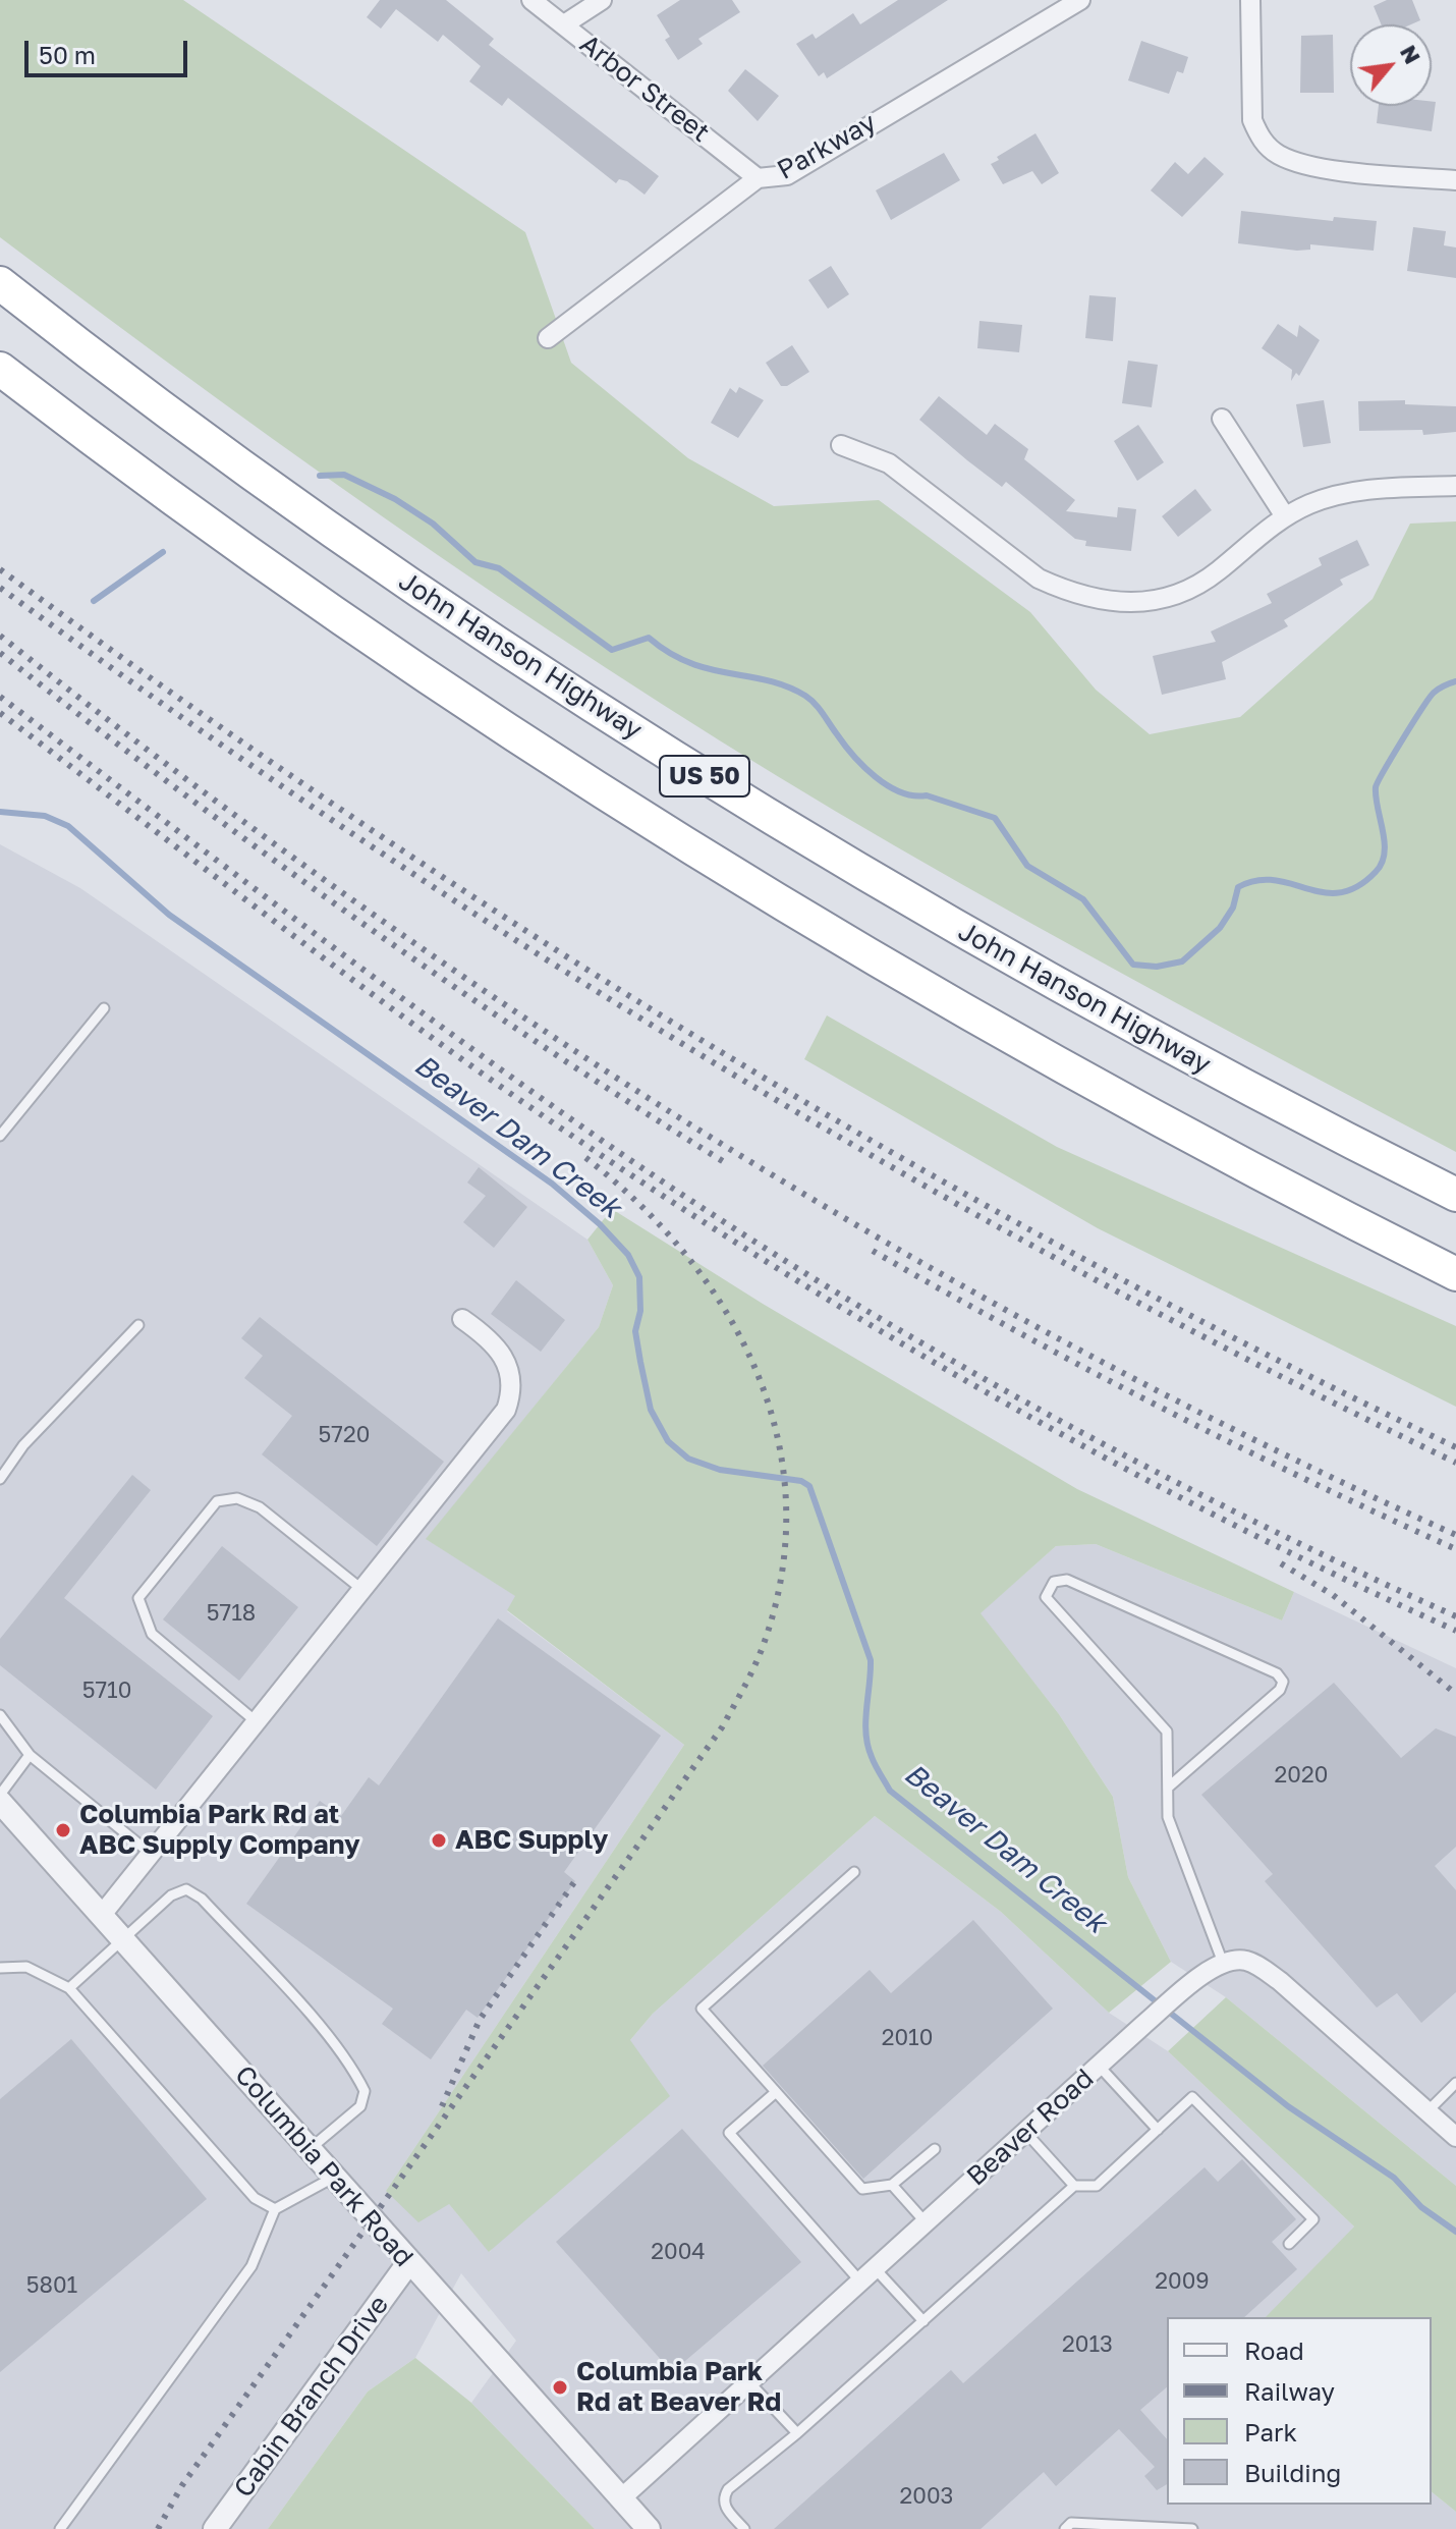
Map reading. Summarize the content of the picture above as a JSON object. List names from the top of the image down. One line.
{"streets":{"highway":["John Hanson Highway","US 50"],"street":["Arbor Street","Parkway","Beaver Road","Columbia Park Road","Cabin Branch Drive"]},"crossings":[["Arbor Street","Parkway"],["Beaver Road","Columbia Park Road"],["Columbia Park Road","Cabin Branch Drive"]],"water":["Beaver Dam Creek"],"places":["Columbia Park Rd at ABC Supply Company","ABC Supply","Columbia Park Rd at Beaver Rd"],"house_numbers":["5720","5718","5710","2020","2010","2004","2009","5801","2013","2003"],"legend":["Road","Railway","Park","Building"],"scale_bar":"50 m","north":"top right"}
